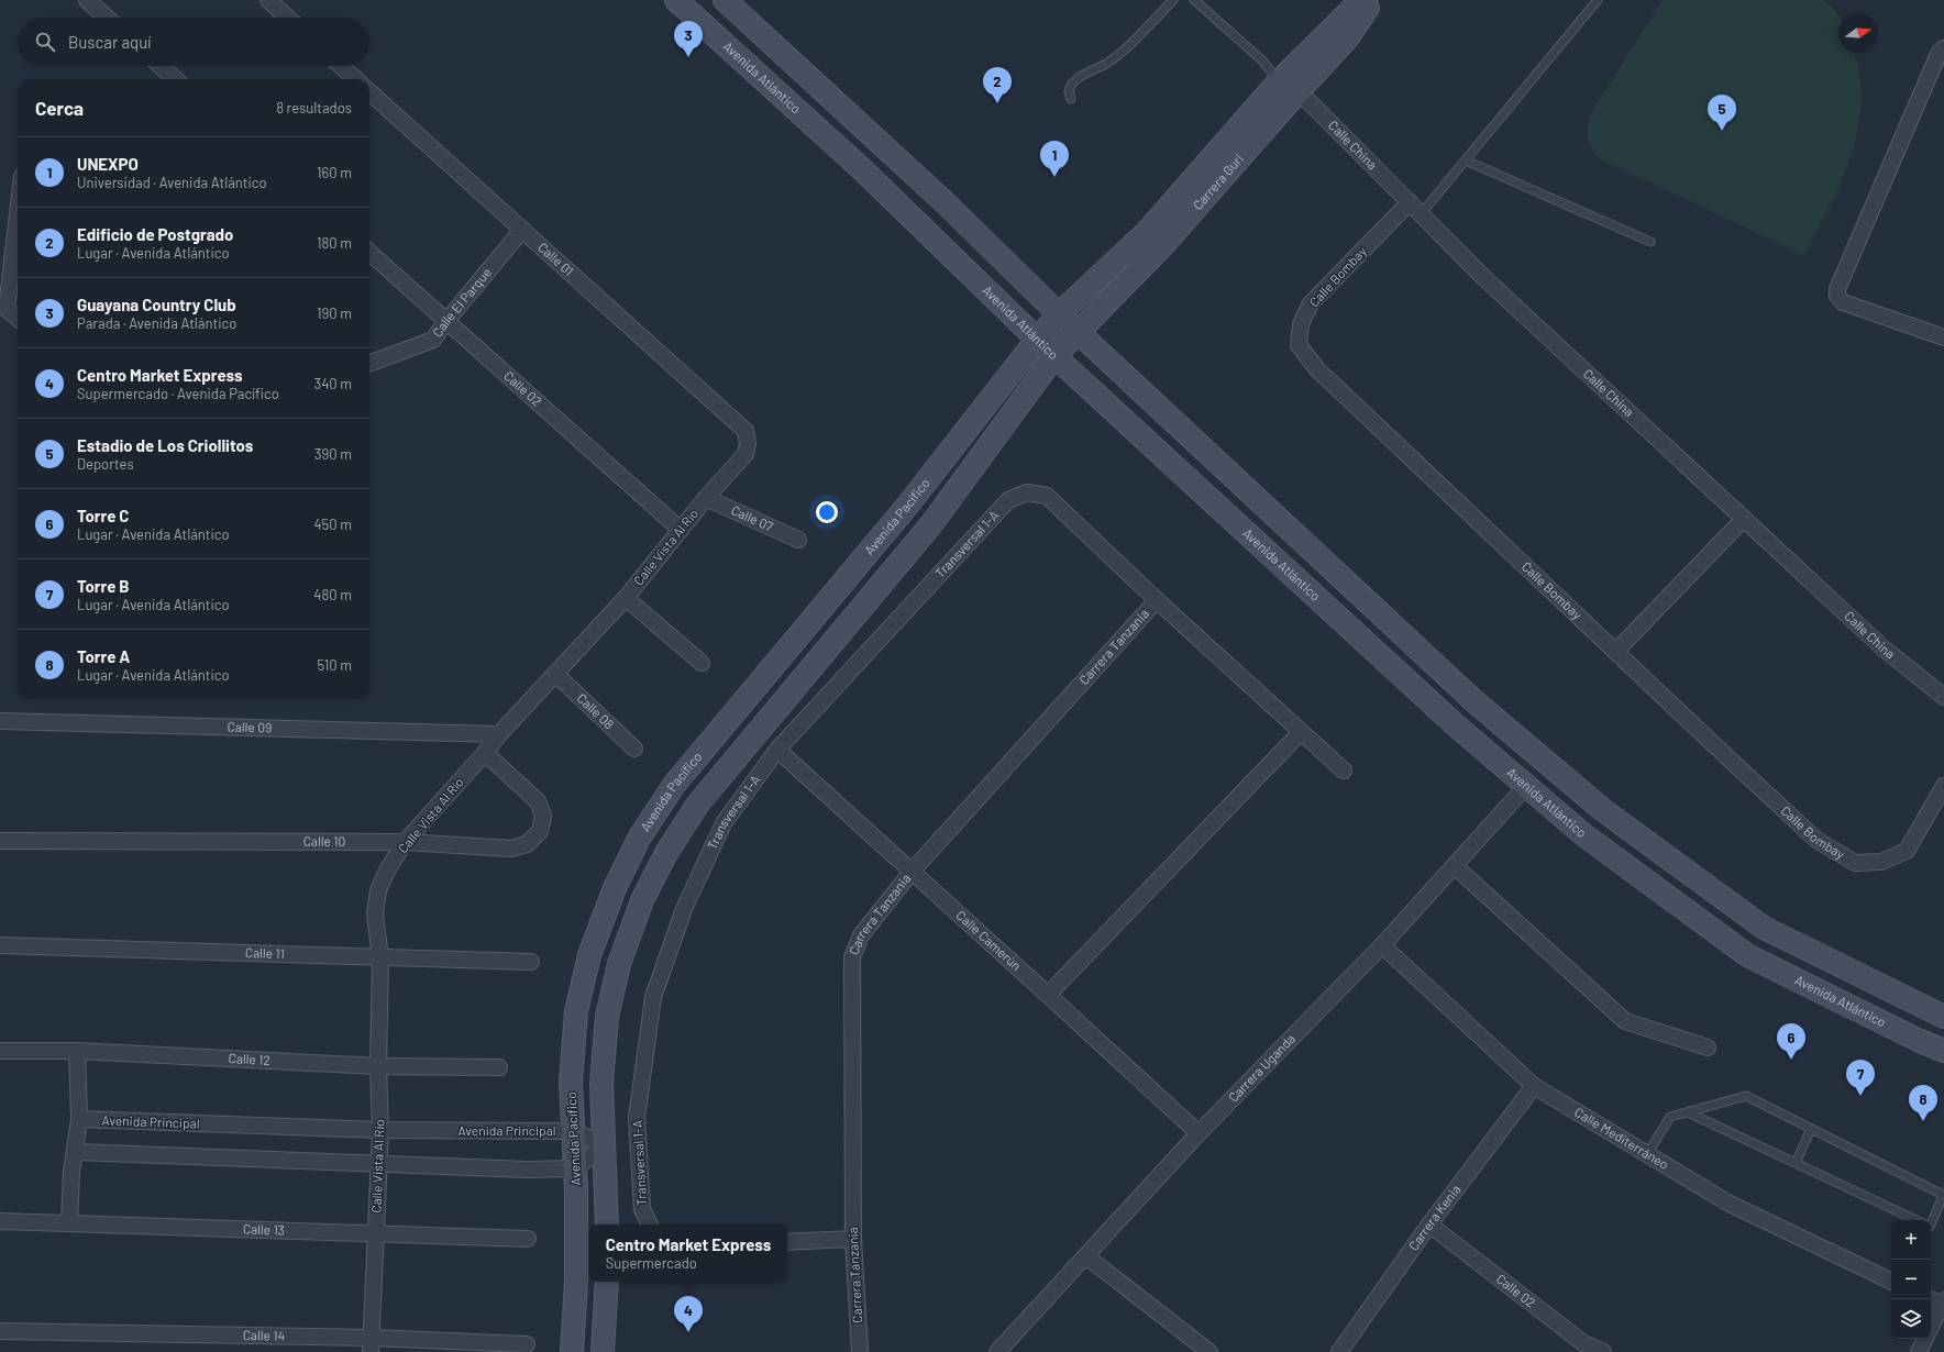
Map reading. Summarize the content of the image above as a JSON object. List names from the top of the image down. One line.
{"streets":{"street":["Avenida Atlántico","Calle China","Carrera Guri","Calle 01","Calle Bombay","Calle El Parque","Calle 02","Avenida Pacífico","Calle 07","Transversal 1-A","Calle Vista Al Río","Carrera Tanzania","Calle 08","Calle 09","Calle 10","Calle Camerún","Calle 11","Calle 12","Carrera Uganda","Avenida Principal","Calle Mediterráneo","Carrera Kenia","Calle 13","Calle 14"]},"crossings":[["Avenida Atlántico","Carrera Guri"],["Avenida Atlántico","Avenida Pacífico"],["Avenida Atlántico","Carrera Uganda"],["Calle China","Carrera Guri"],["Calle China","Calle Bombay"],["Carrera Guri","Avenida Pacífico"],["Calle 01","Calle El Parque"],["Calle 01","Calle Vista Al Río"],["Calle El Parque","Calle 02"],["Calle 02","Calle Vista Al Río"],["Calle 02","Carrera Kenia"],["Avenida Pacífico","Avenida Principal"],["Calle 07","Calle Vista Al Río"],["Transversal 1-A","Carrera Tanzania"],["Transversal 1-A","Calle Camerún"],["Calle Vista Al Río","Calle 08"],["Calle Vista Al Río","Calle 09"],["Calle Vista Al Río","Calle 10"],["Calle Vista Al Río","Calle 11"],["Calle Vista Al Río","Calle 12"],["Calle Vista Al Río","Avenida Principal"],["Calle Vista Al Río","Calle 13"],["Calle Vista Al Río","Calle 14"],["Carrera Tanzania","Calle Camerún"],["Calle Camerún","Carrera Uganda"],["Carrera Uganda","Calle Mediterráneo"],["Calle Mediterráneo","Carrera Kenia"]],"north":"right","page":{"search":"Buscar aquí","pins":["3","2","5","1","6","7","8","4"],"heading":["Cerca","8 resultados"],"list":[{"mark":"1","name":"UNEXPO","note":"Universidad · Avenida Atlántico","value":"160 m"},{"mark":"2","name":"Edificio de Postgrado","note":"Lugar · Avenida Atlántico","value":"180 m"},{"mark":"3","name":"Guayana Country Club","note":"Parada · Avenida Atlántico","value":"190 m"},{"mark":"4","name":"Centro Market Express","note":"Supermercado · Avenida Pacífico","value":"340 m"},{"mark":"5","name":"Estadio de Los Criollitos","note":"Deportes","value":"390 m"},{"mark":"6","name":"Torre C","note":"Lugar · Avenida Atlántico","value":"450 m"},{"mark":"7","name":"Torre B","note":"Lugar · Avenida Atlántico","value":"480 m"},{"mark":"8","name":"Torre A","note":"Lugar · Avenida Atlántico","value":"510 m"}],"map_buttons":["+","−"],"popup":["Centro Market Express","Supermercado"]}}
